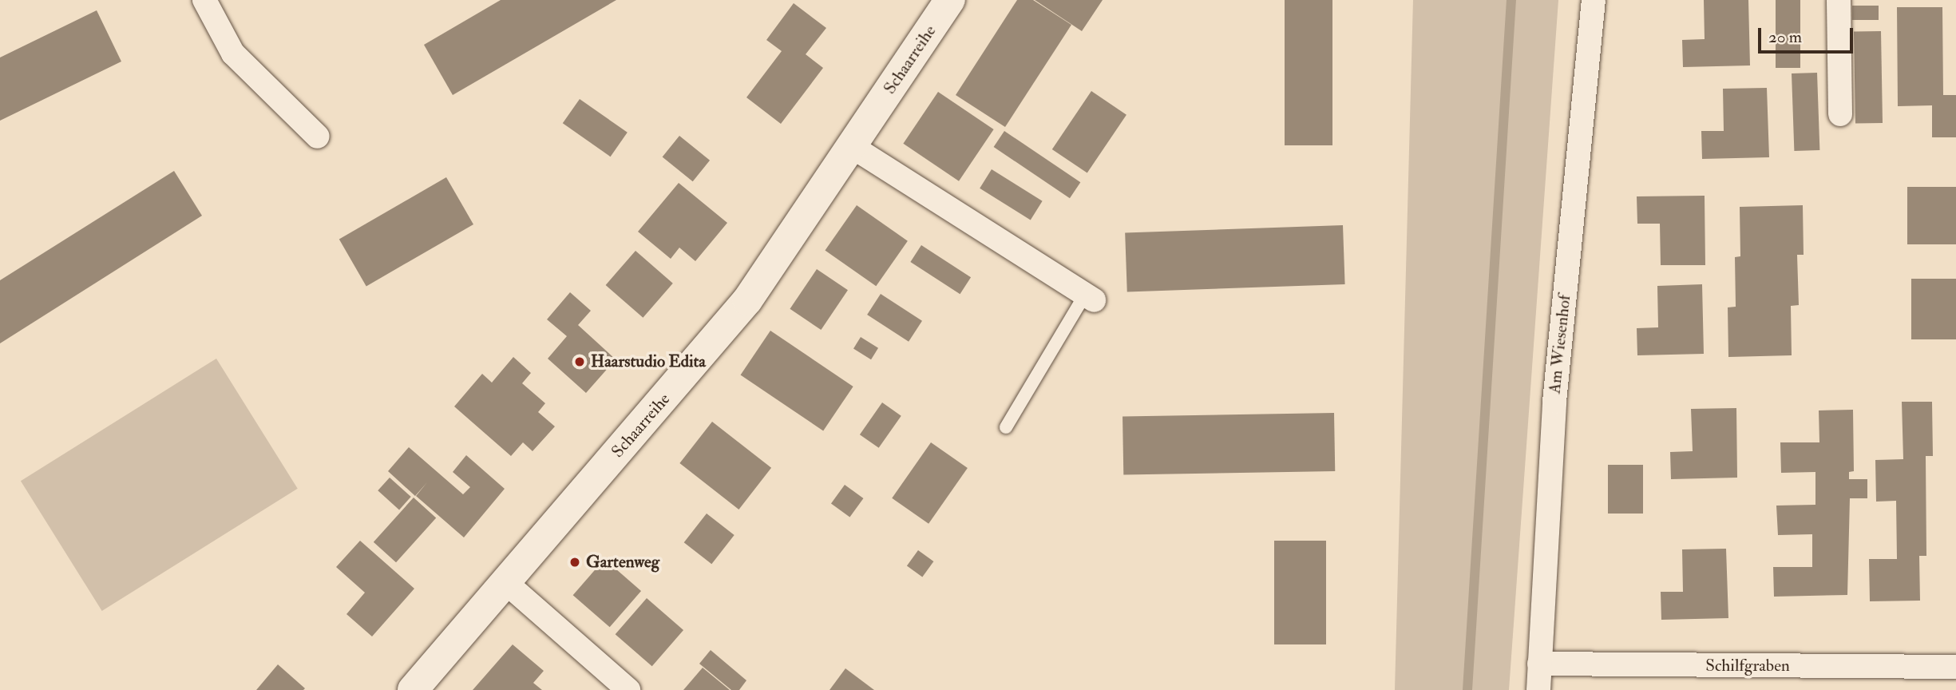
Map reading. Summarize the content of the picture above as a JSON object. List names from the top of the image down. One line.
{"streets":{"main road":["Schaarreihe"],"street":["Am Wiesenhof","Schilfgraben"]},"crossings":[["Am Wiesenhof","Schilfgraben"]],"places":["Haarstudio Edita","Gartenweg"],"scale_bar":"20 m"}
